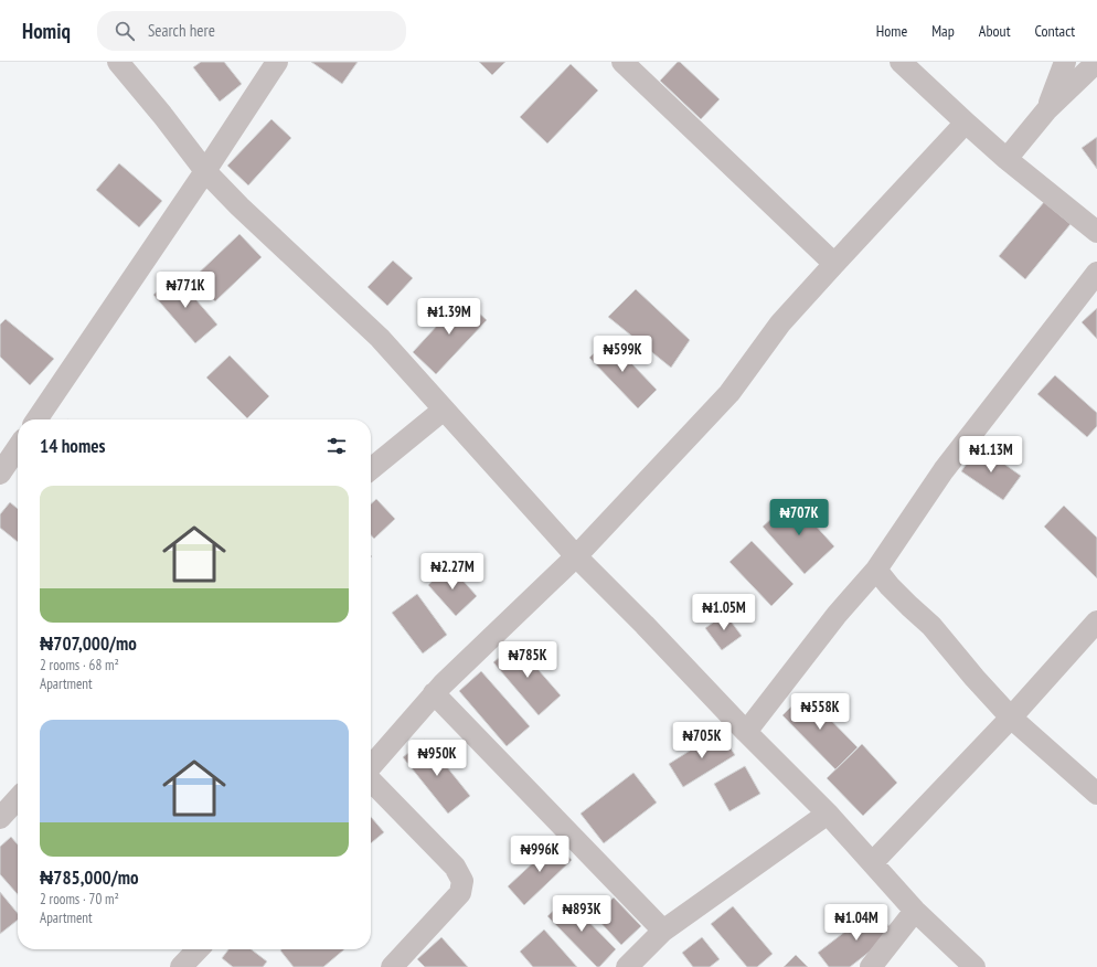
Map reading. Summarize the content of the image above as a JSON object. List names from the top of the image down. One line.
{"page":{"header":"Homiq","search":"Search here","nav":["Home","Map","About","Contact"],"price":["₦771K","₦1.39M","₦599K","₦1.13M","₦707K","₦2.27M","₦1.05M","₦785K","₦558K","₦705K","₦950K","₦996K","₦893K","₦1.04M"],"heading":"14 homes","list":[{"name":"₦707,000/mo","note":"2 rooms · 68 m² · Apartment"},{"name":"₦785,000/mo","note":"2 rooms · 70 m² · Apartment"}]}}
